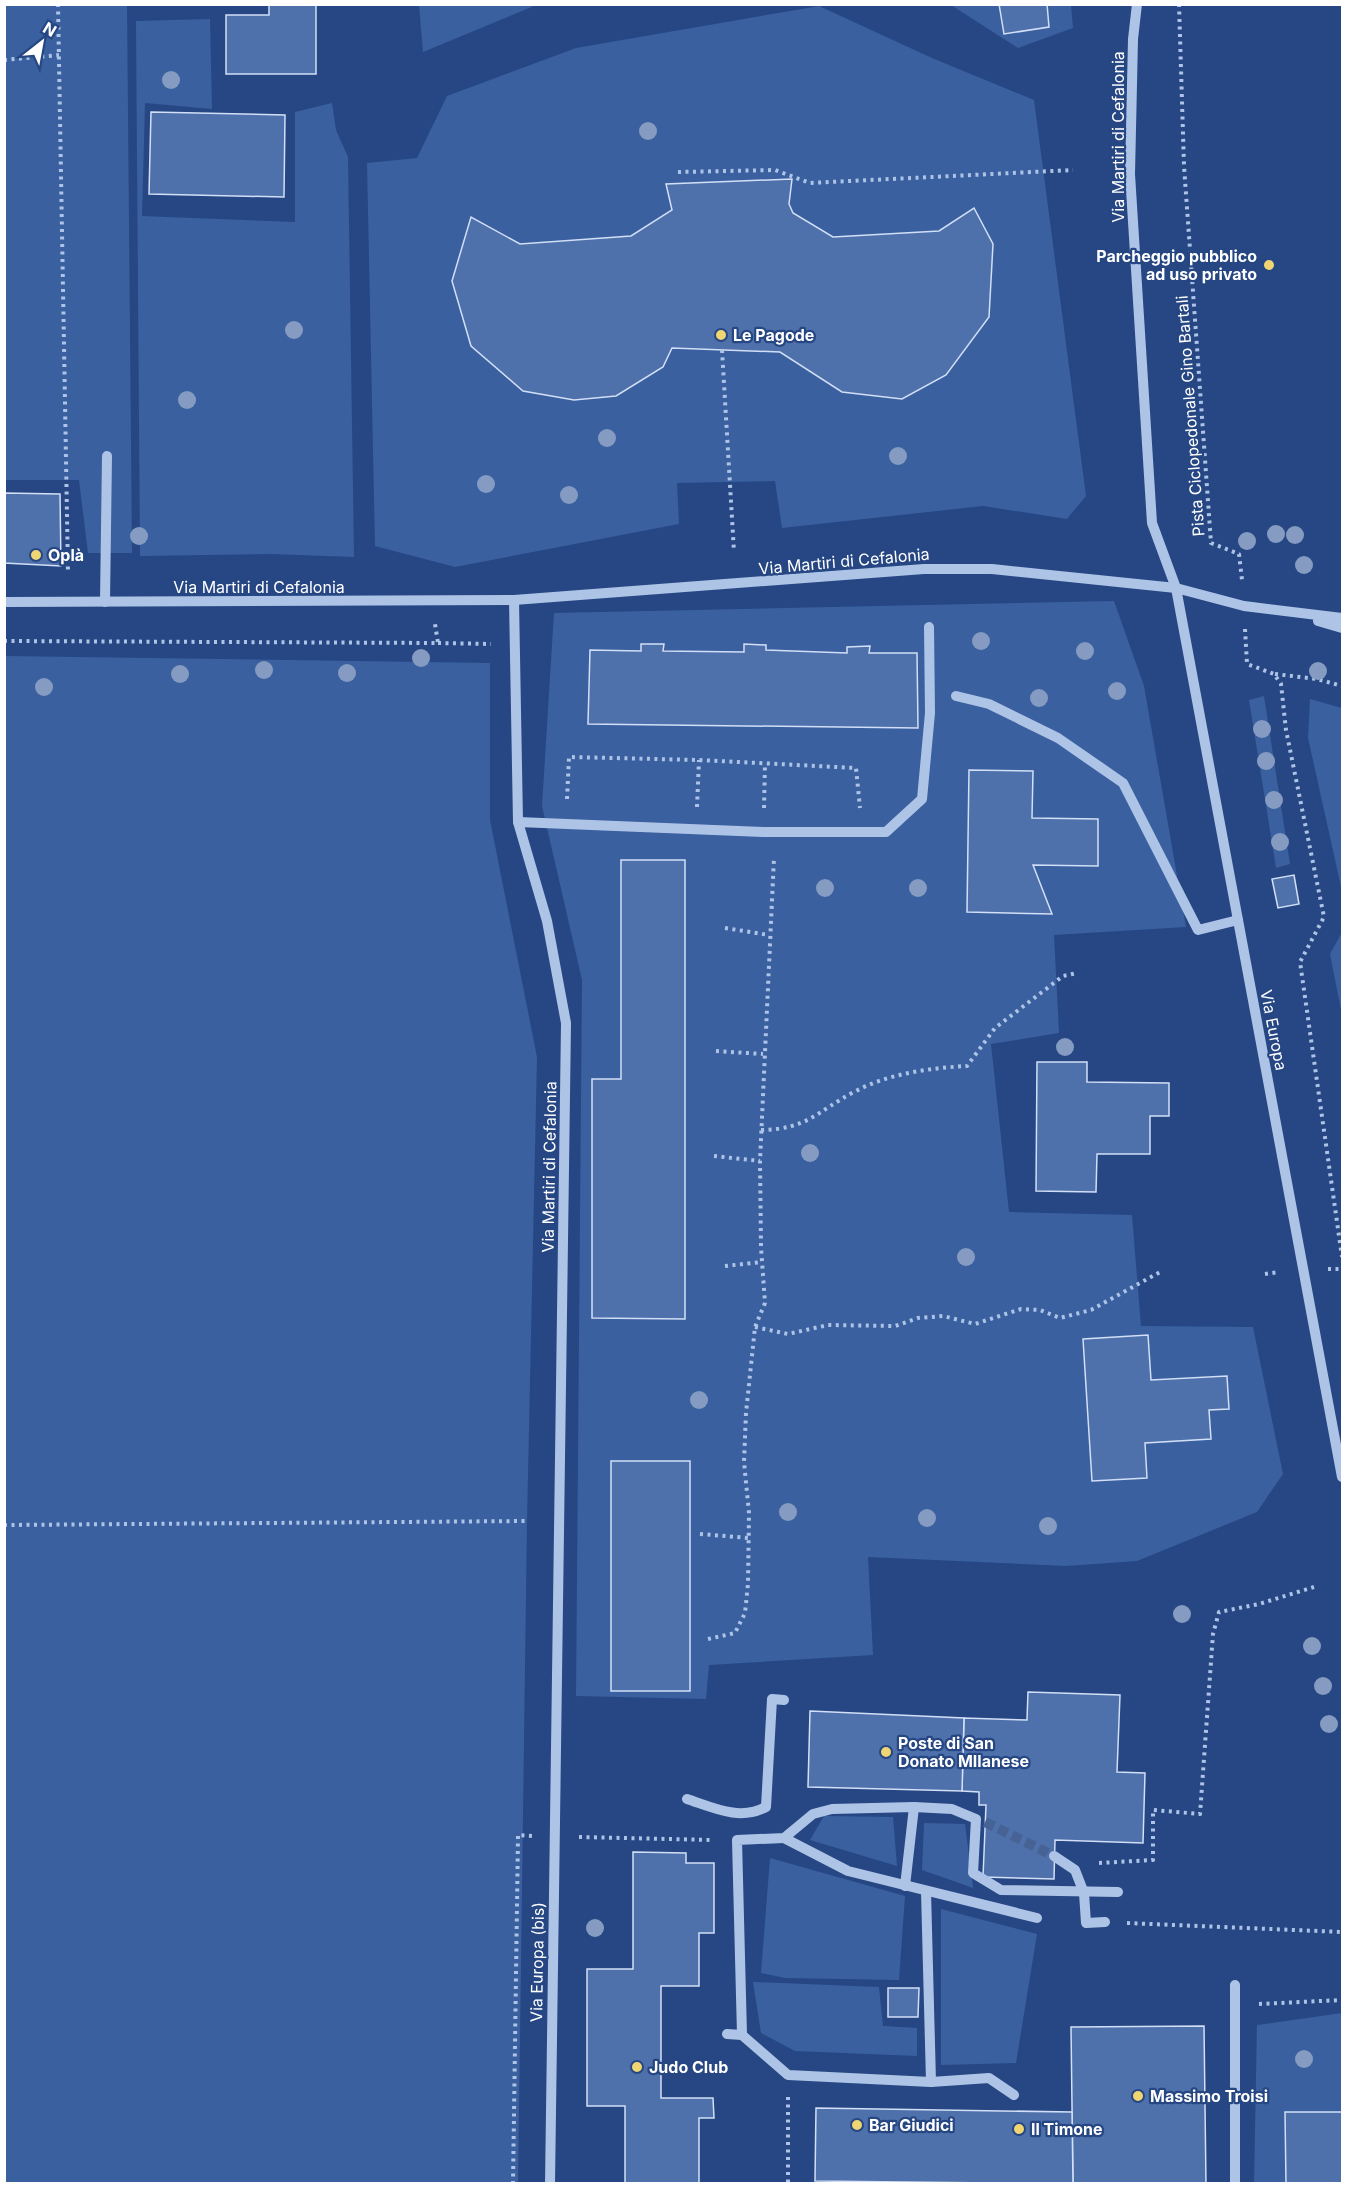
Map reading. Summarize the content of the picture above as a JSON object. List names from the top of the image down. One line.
{"streets":{"street":["Via Martiri di Cefalonia","Via Europa","Via Europa (bis)"],"path":["Pista Ciclopedonale Gino Bartali"]},"crossings":[["Via Martiri di Cefalonia","Via Europa"],["Via Martiri di Cefalonia","Via Europa (bis)"]],"places":["Parcheggio pubblico ad uso privato","Le Pagode","Oplà","Poste di San Donato MIlanese","Judo Club","Massimo Troisi","Bar Giudici","Il Timone"],"north":"top right"}
